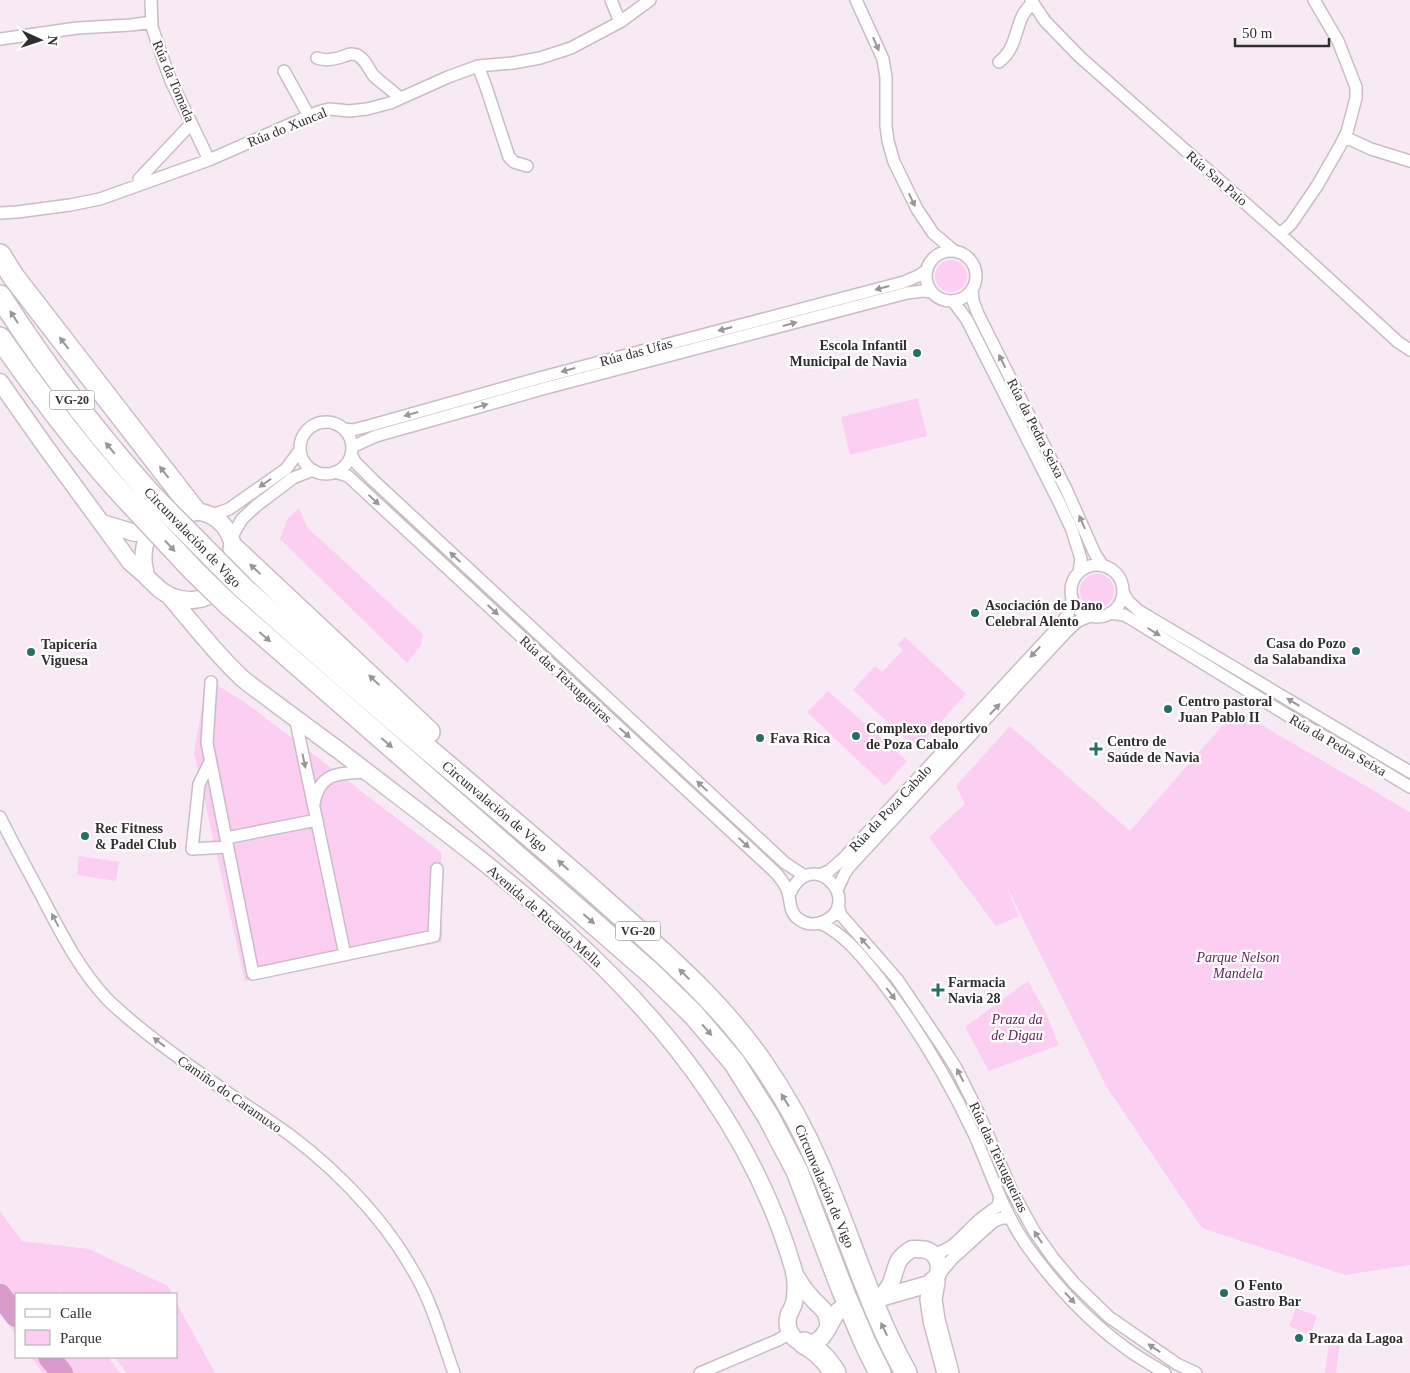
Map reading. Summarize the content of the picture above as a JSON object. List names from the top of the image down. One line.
{"streets":{"highway":["VG-20","Circunvalación de Vigo"],"main road":["Avenida de Ricardo Mella"],"street":["Rúa da Tomada","Rúa do Xuncal","Rúa San Paio","Rúa das Ufas","Rúa da Pedra Seixa","Rúa das Teixugueiras","Rúa da Poza Cabalo","Camiño do Caramuxo"]},"crossings":[["Rúa da Tomada","Rúa do Xuncal"],["Rúa das Ufas","Rúa da Pedra Seixa"],["Rúa das Ufas","Rúa das Teixugueiras"],["Rúa das Ufas","Avenida de Ricardo Mella"],["Rúa da Pedra Seixa","Rúa da Poza Cabalo"],["Rúa das Teixugueiras","Rúa da Poza Cabalo"]],"one_way":["Camiño do Caramuxo"],"parks":["Parque Nelson Mandela","Praza da de Digau"],"places":{"other":["Escola Infantil Municipal de Navia","Asociación de Dano Celebral Alento","Casa do Pozo da Salabandixa","Tapicería Viguesa","Centro pastoral Juan Pablo II","Complexo deportivo de Poza Cabalo","Fava Rica","Rec Fitness & Padel Club","O Fento Gastro Bar","Praza da Lagoa"],"health":["Centro de Saúde de Navia","Farmacia Navia 28"]},"legend":["Calle","Parque"],"scale_bar":"50 m","north":"right"}
